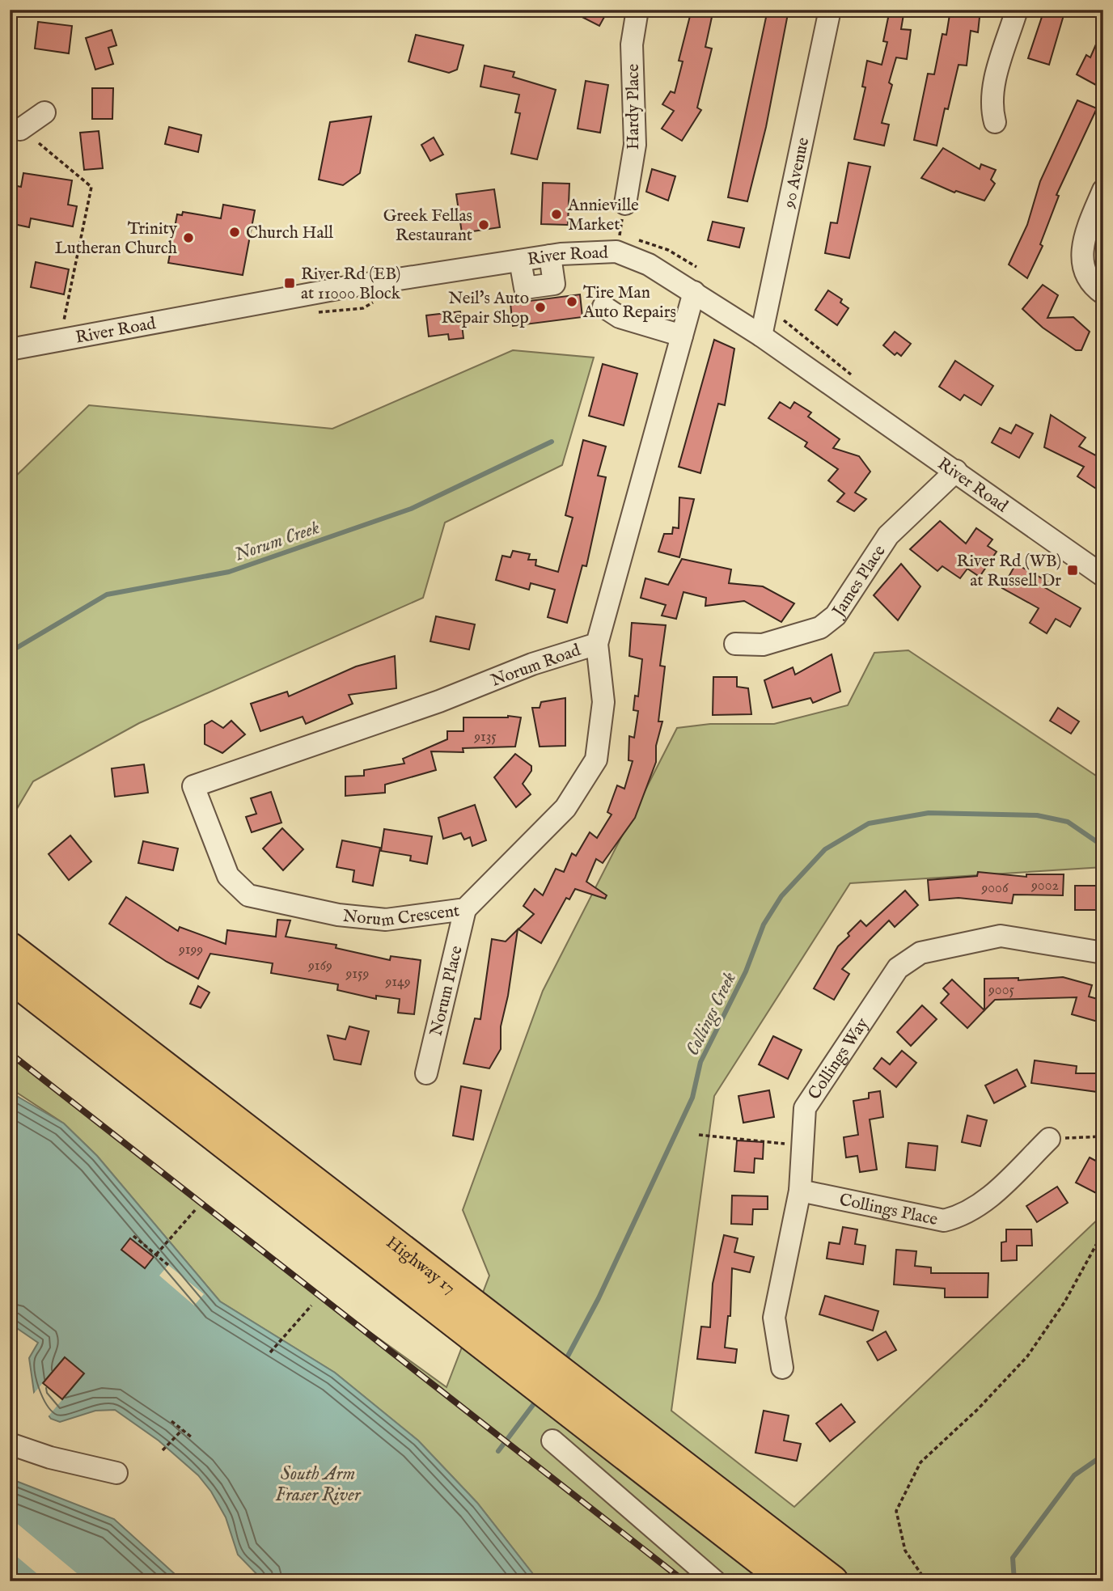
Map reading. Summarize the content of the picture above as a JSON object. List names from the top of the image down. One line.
{"streets":{"highway":["Highway 17"],"street":["Hardy Place","90 Avenue","River Road","James Place","Norum Road","Norum Crescent","Norum Place","Collings Way","Collings Place"]},"crossings":[["90 Avenue","River Road"],["River Road","James Place"],["River Road","Norum Road"],["Norum Road","Norum Crescent"],["Norum Crescent","Norum Place"],["Collings Way","Collings Place"]],"water":["Norum Creek","Collings Creek","South Arm Fraser River"],"places":{"other":["Annieville Market","Greek Fellas Restaurant","Church Hall","Trinity Lutheran Church","Tire Man Auto Repairs","Neil's Auto Repair Shop"],"transit":["River Rd (EB) at 11000 Block","River Rd (WB) at Russell Dr"]},"house_numbers":["9135","9002","9006","9199","9169","9159","9149","9005"]}
